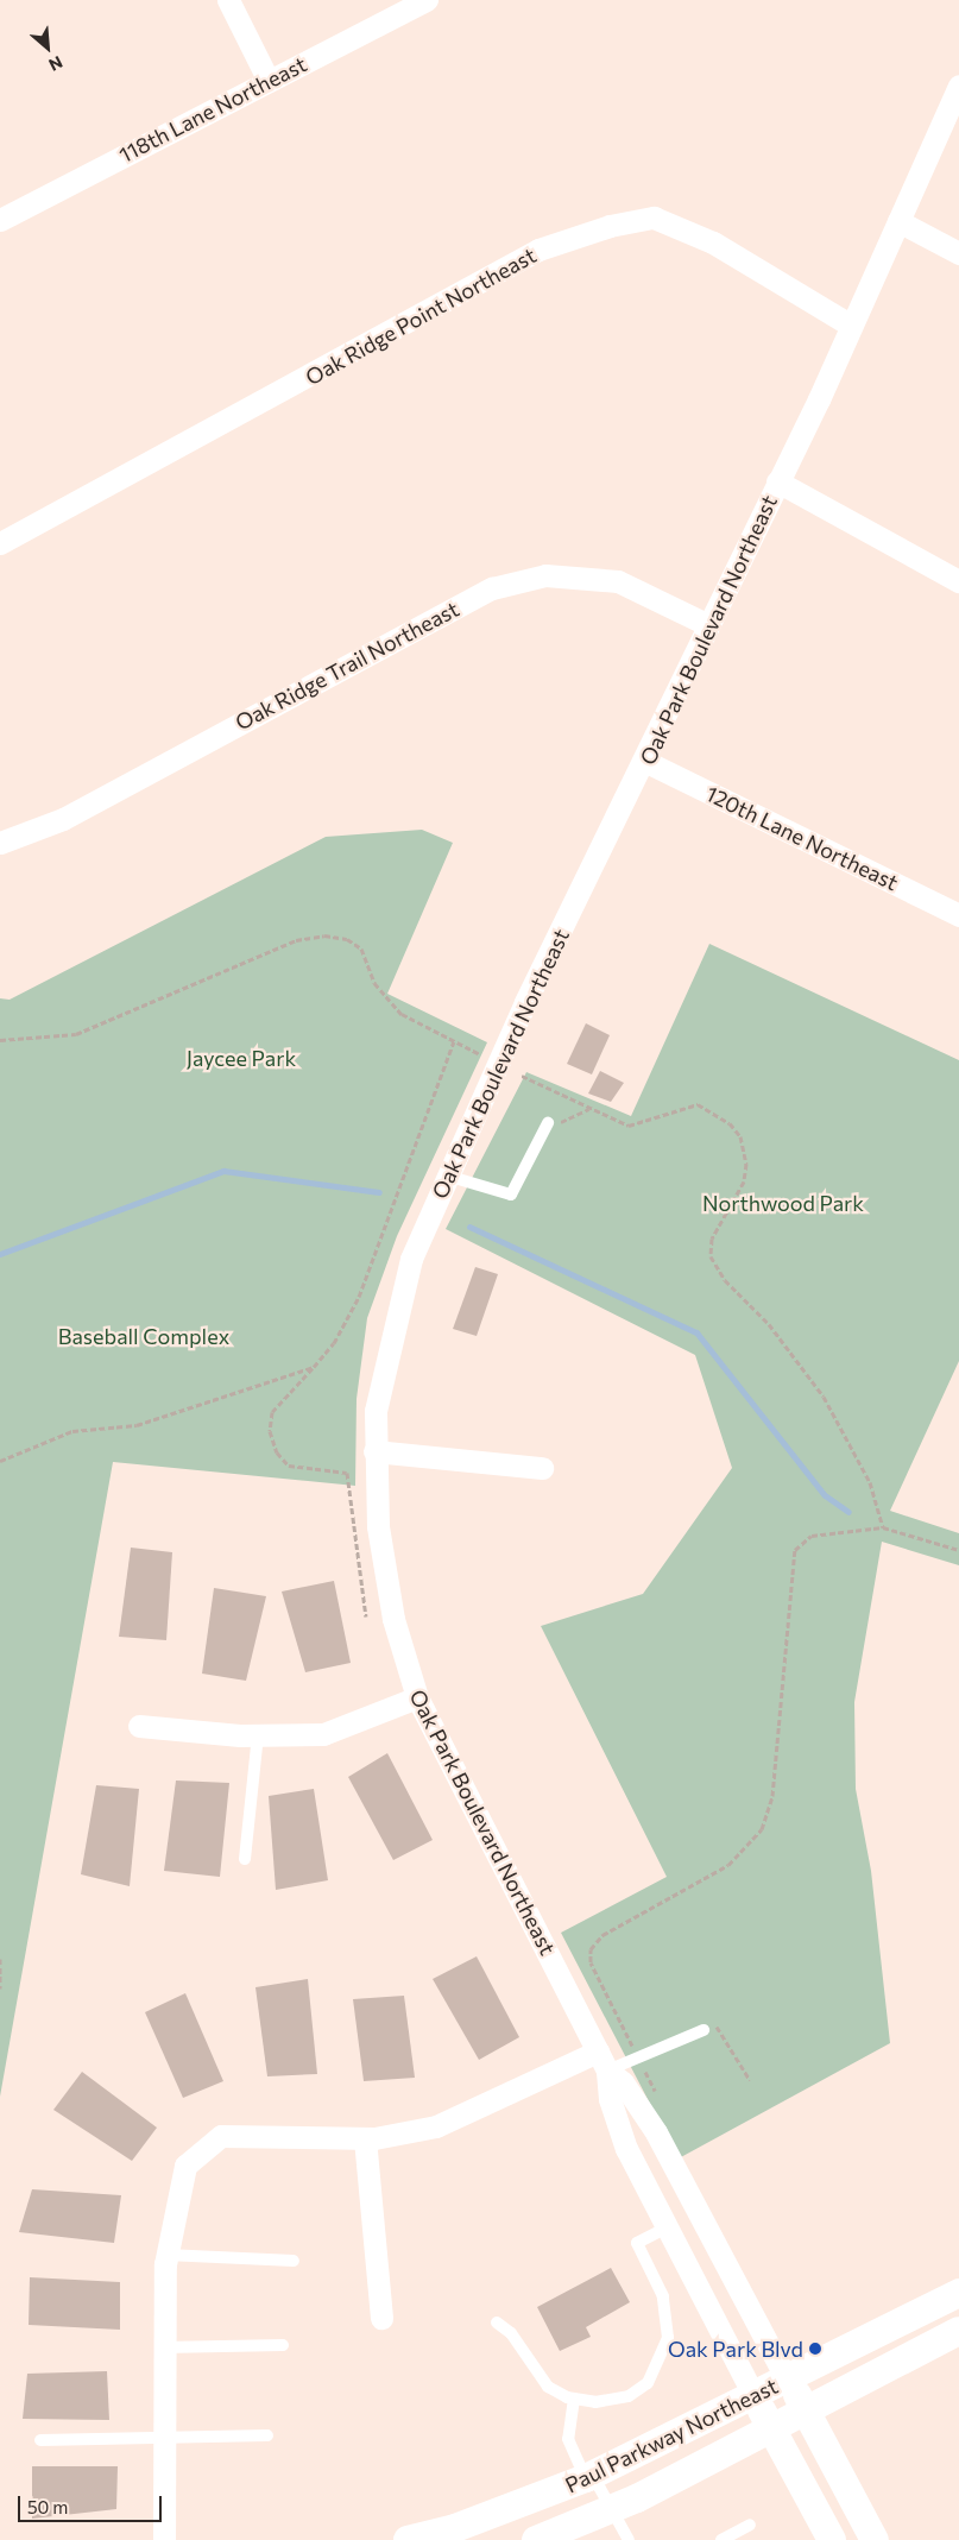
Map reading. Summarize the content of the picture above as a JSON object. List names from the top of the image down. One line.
{"streets":{"street":["118th Lane Northeast","Oak Ridge Point Northeast","Oak Park Boulevard Northeast","Oak Ridge Trail Northeast","120th Lane Northeast","Paul Parkway Northeast"]},"crossings":[["Oak Ridge Point Northeast","Oak Park Boulevard Northeast"],["Oak Park Boulevard Northeast","Oak Ridge Trail Northeast"],["Oak Park Boulevard Northeast","120th Lane Northeast"],["Oak Park Boulevard Northeast","Paul Parkway Northeast"]],"parks":["Jaycee Park","Northwood Park","Baseball Complex"],"places":["Oak Park Blvd"],"scale_bar":"50 m","north":"bottom right"}
